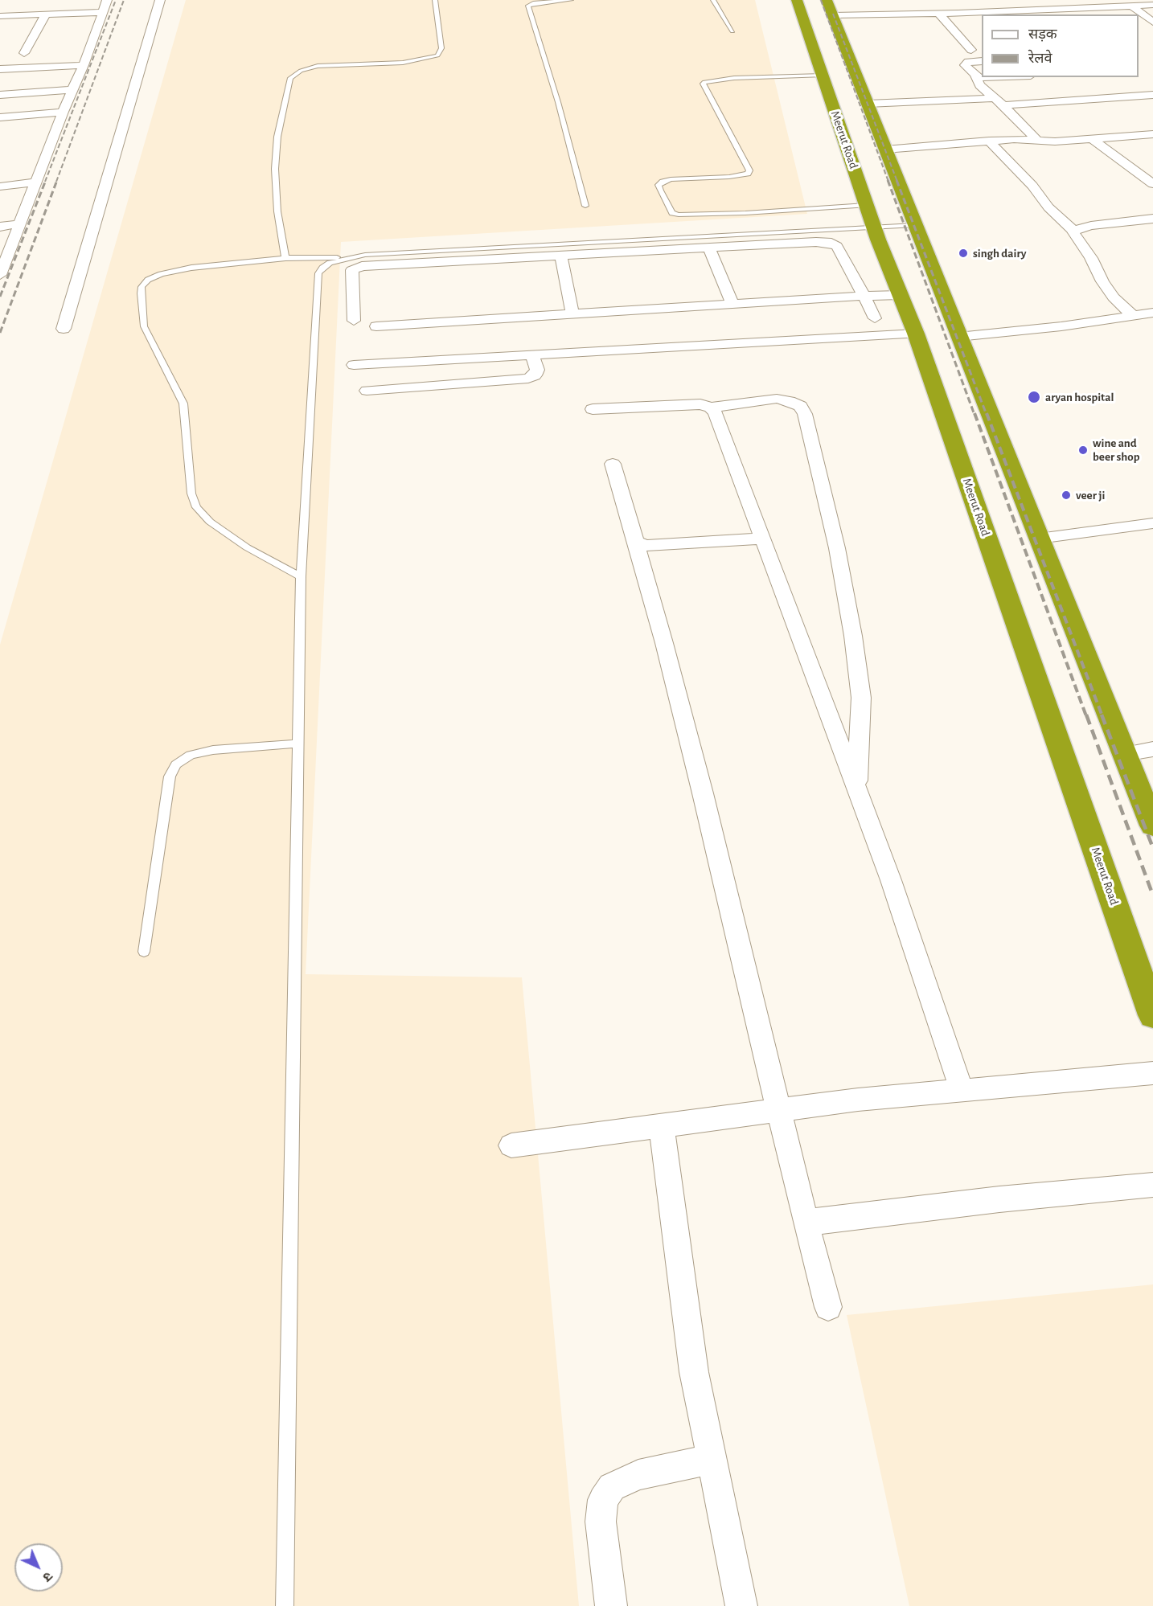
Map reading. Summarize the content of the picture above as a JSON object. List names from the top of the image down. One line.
{"streets":{"highway":["Meerut Road"]},"places":["singh dairy","aryan hospital","wine and beer shop","veer ji"],"legend":["सड़क","रेलवे"],"north":"bottom right"}
